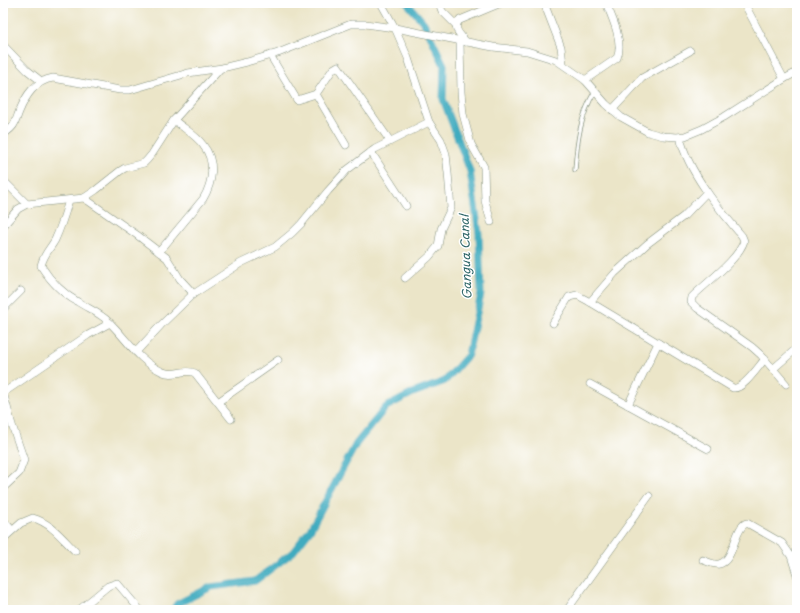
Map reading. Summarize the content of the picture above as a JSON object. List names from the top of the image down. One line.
{"water":["Gangua Canal"]}
